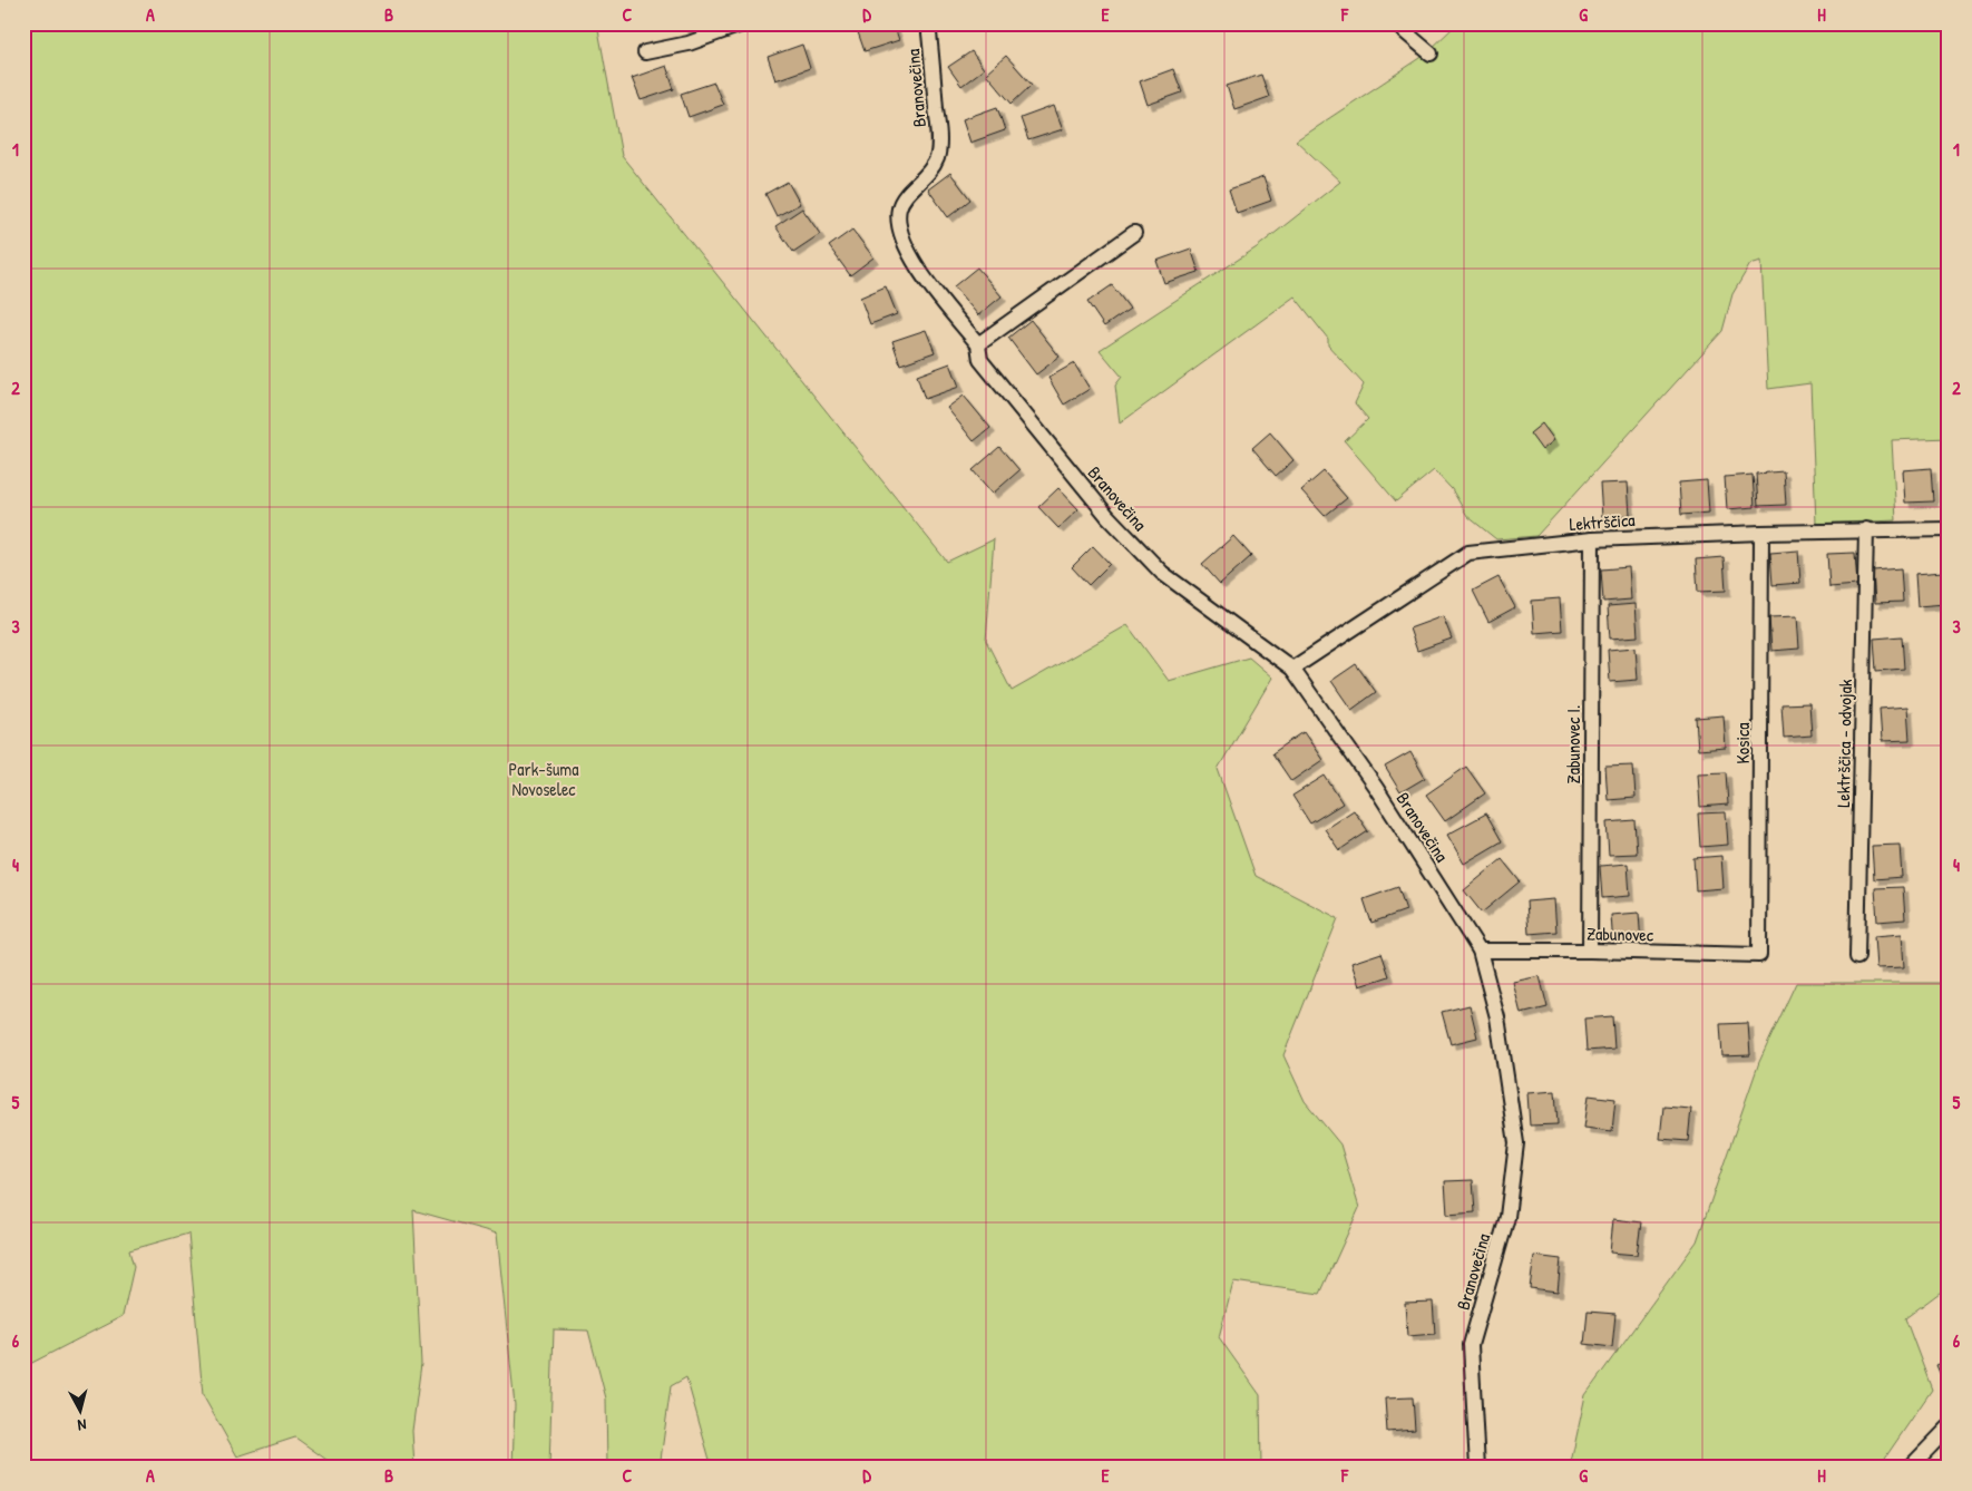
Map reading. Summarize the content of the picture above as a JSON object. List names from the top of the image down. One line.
{"streets":{"street":["Branovečina","Lektrščica","Kosica","Lektrščica - odvojak","Zabunovec I.","Zabunovec"]},"crossings":[["Branovečina","Lektrščica"],["Branovečina","Zabunovec"],["Lektrščica","Kosica"],["Lektrščica","Lektrščica - odvojak"],["Lektrščica","Zabunovec I."],["Kosica","Zabunovec"],["Zabunovec I.","Zabunovec"]],"parks":["Park-šuma Novoselec"],"north":"bottom","grid":{"columns":["A","B","C","D","E","F","G","H"],"rows":["1","2","3","4","5","6"]}}
